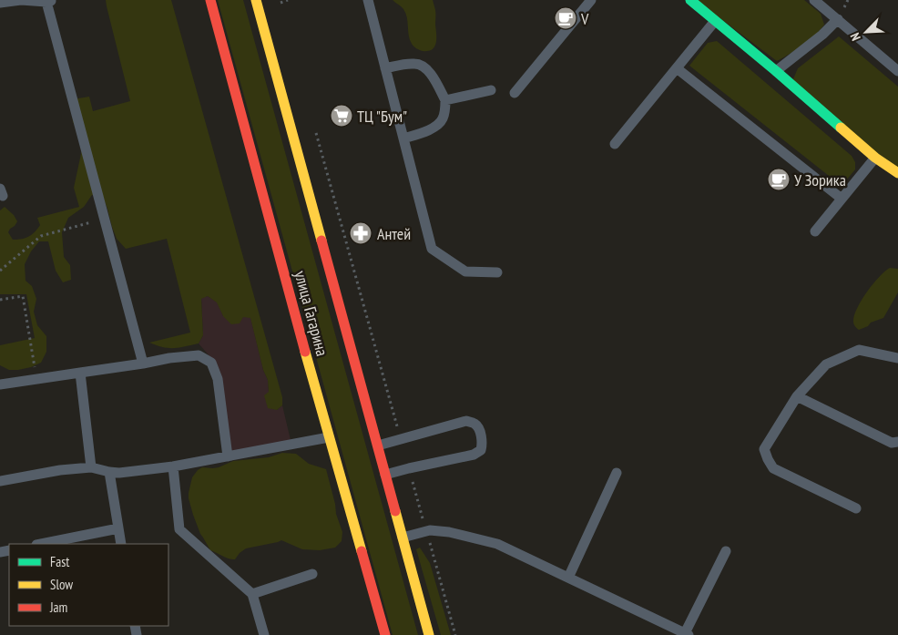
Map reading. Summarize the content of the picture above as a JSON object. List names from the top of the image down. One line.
{"streets":{"main road":["улица Гагарина"]},"places":{"cafe":["V","У Зорика"],"supermarket":["ТЦ \"Бум\""],"pharmacy":["Антей"]},"legend":["Fast","Slow","Jam"],"north":"bottom left"}
